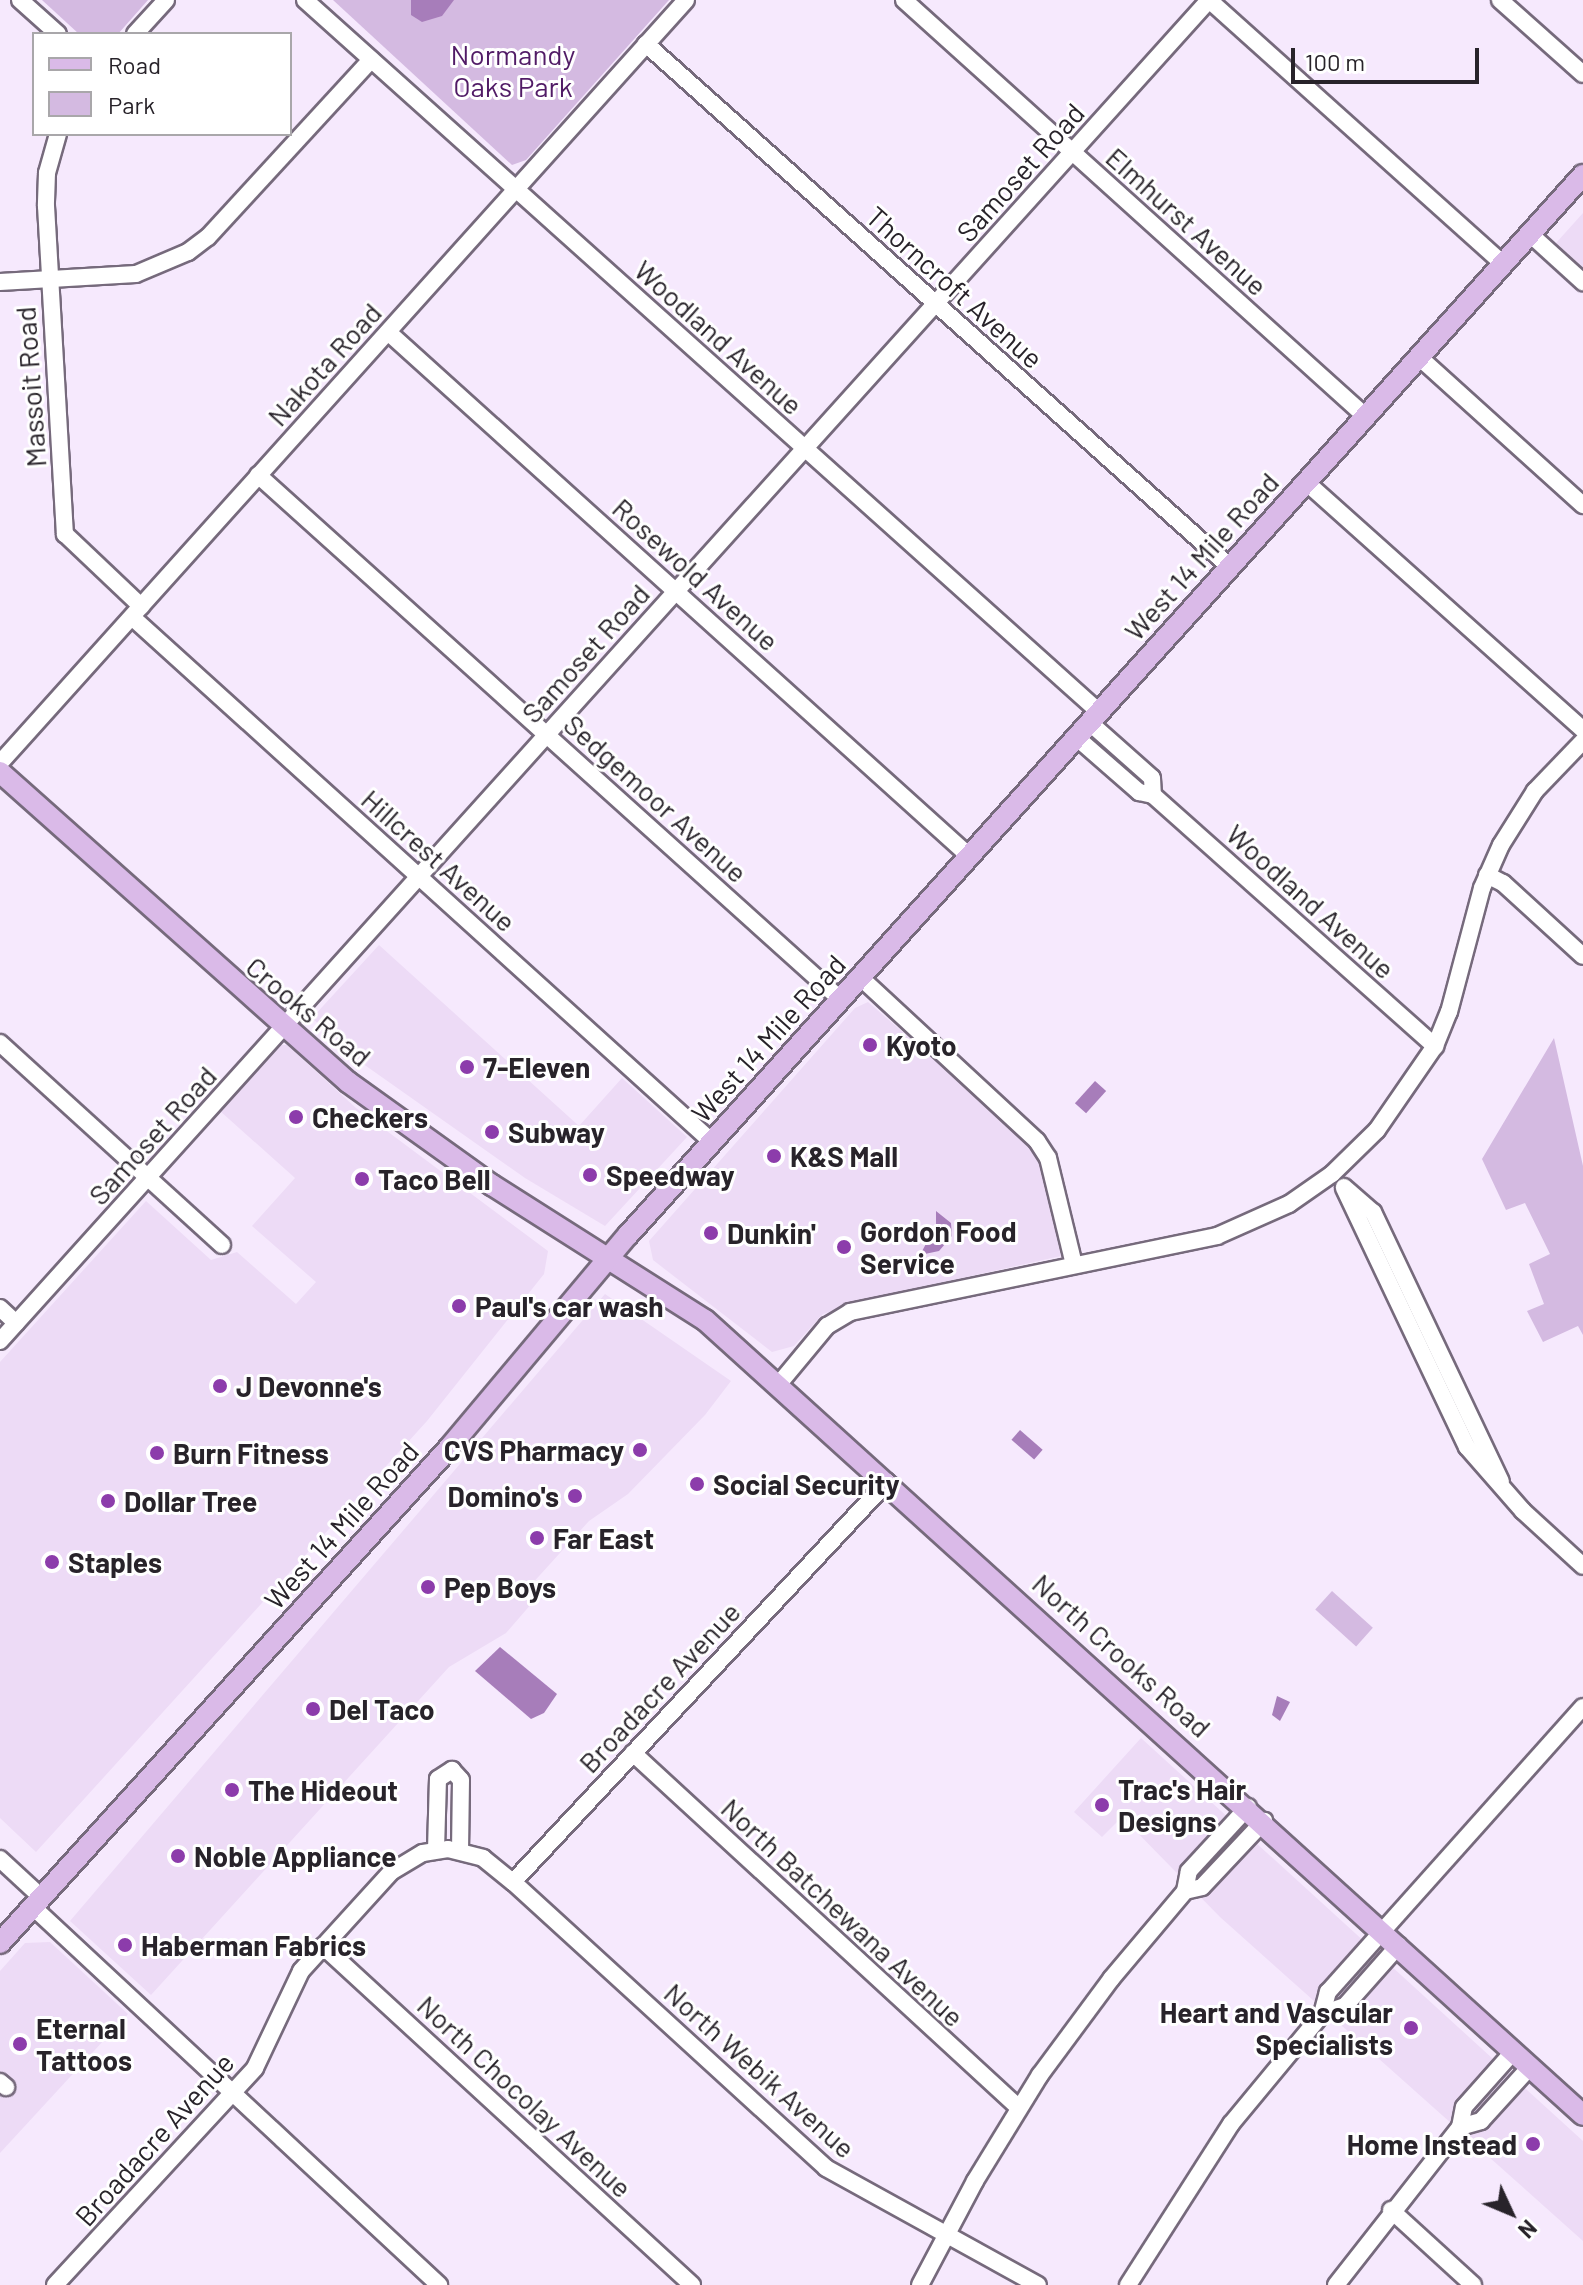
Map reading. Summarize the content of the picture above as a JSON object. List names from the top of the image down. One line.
{"streets":{"main road":["West 14 Mile Road","Crooks Road","North Crooks Road"],"street":["Samoset Road","Elmhurst Avenue","Thorncroft Avenue","Woodland Avenue","Nakota Road","Massoit Road","Rosewold Avenue","Sedgemoor Avenue","Hillcrest Avenue","Broadacre Avenue","North Batchewana Avenue","North Webik Avenue","North Chocolay Avenue"]},"crossings":[["Samoset Road","Elmhurst Avenue"],["Samoset Road","Thorncroft Avenue"],["Samoset Road","Woodland Avenue"],["Samoset Road","Rosewold Avenue"],["Samoset Road","Sedgemoor Avenue"],["Samoset Road","Hillcrest Avenue"],["Samoset Road","Crooks Road"],["Elmhurst Avenue","West 14 Mile Road"],["Thorncroft Avenue","Nakota Road"],["Thorncroft Avenue","West 14 Mile Road"],["Woodland Avenue","Nakota Road"],["Woodland Avenue","West 14 Mile Road"],["Nakota Road","Massoit Road"],["Nakota Road","Rosewold Avenue"],["Nakota Road","Sedgemoor Avenue"],["Nakota Road","Hillcrest Avenue"],["Massoit Road","Hillcrest Avenue"],["West 14 Mile Road","Rosewold Avenue"],["West 14 Mile Road","Sedgemoor Avenue"],["West 14 Mile Road","Hillcrest Avenue"],["West 14 Mile Road","Crooks Road"],["West 14 Mile Road","North Crooks Road"],["Crooks Road","North Crooks Road"],["North Crooks Road","Broadacre Avenue"],["Broadacre Avenue","North Batchewana Avenue"],["Broadacre Avenue","North Webik Avenue"],["Broadacre Avenue","North Chocolay Avenue"]],"parks":["Normandy Oaks Park"],"places":["Kyoto","7-Eleven","Checkers","Subway","K&S Mall","Speedway","Taco Bell","Dunkin'","Gordon Food Service","Paul's car wash","J Devonne's","CVS Pharmacy","Burn Fitness","Social Security","Domino's","Dollar Tree","Far East","Staples","Pep Boys","Del Taco","The Hideout","Trac's Hair Designs","Noble Appliance","Haberman Fabrics","Heart and Vascular Specialists","Eternal Tattoos","Home Instead"],"legend":["Road","Park"],"scale_bar":"100 m","north":"bottom right"}
